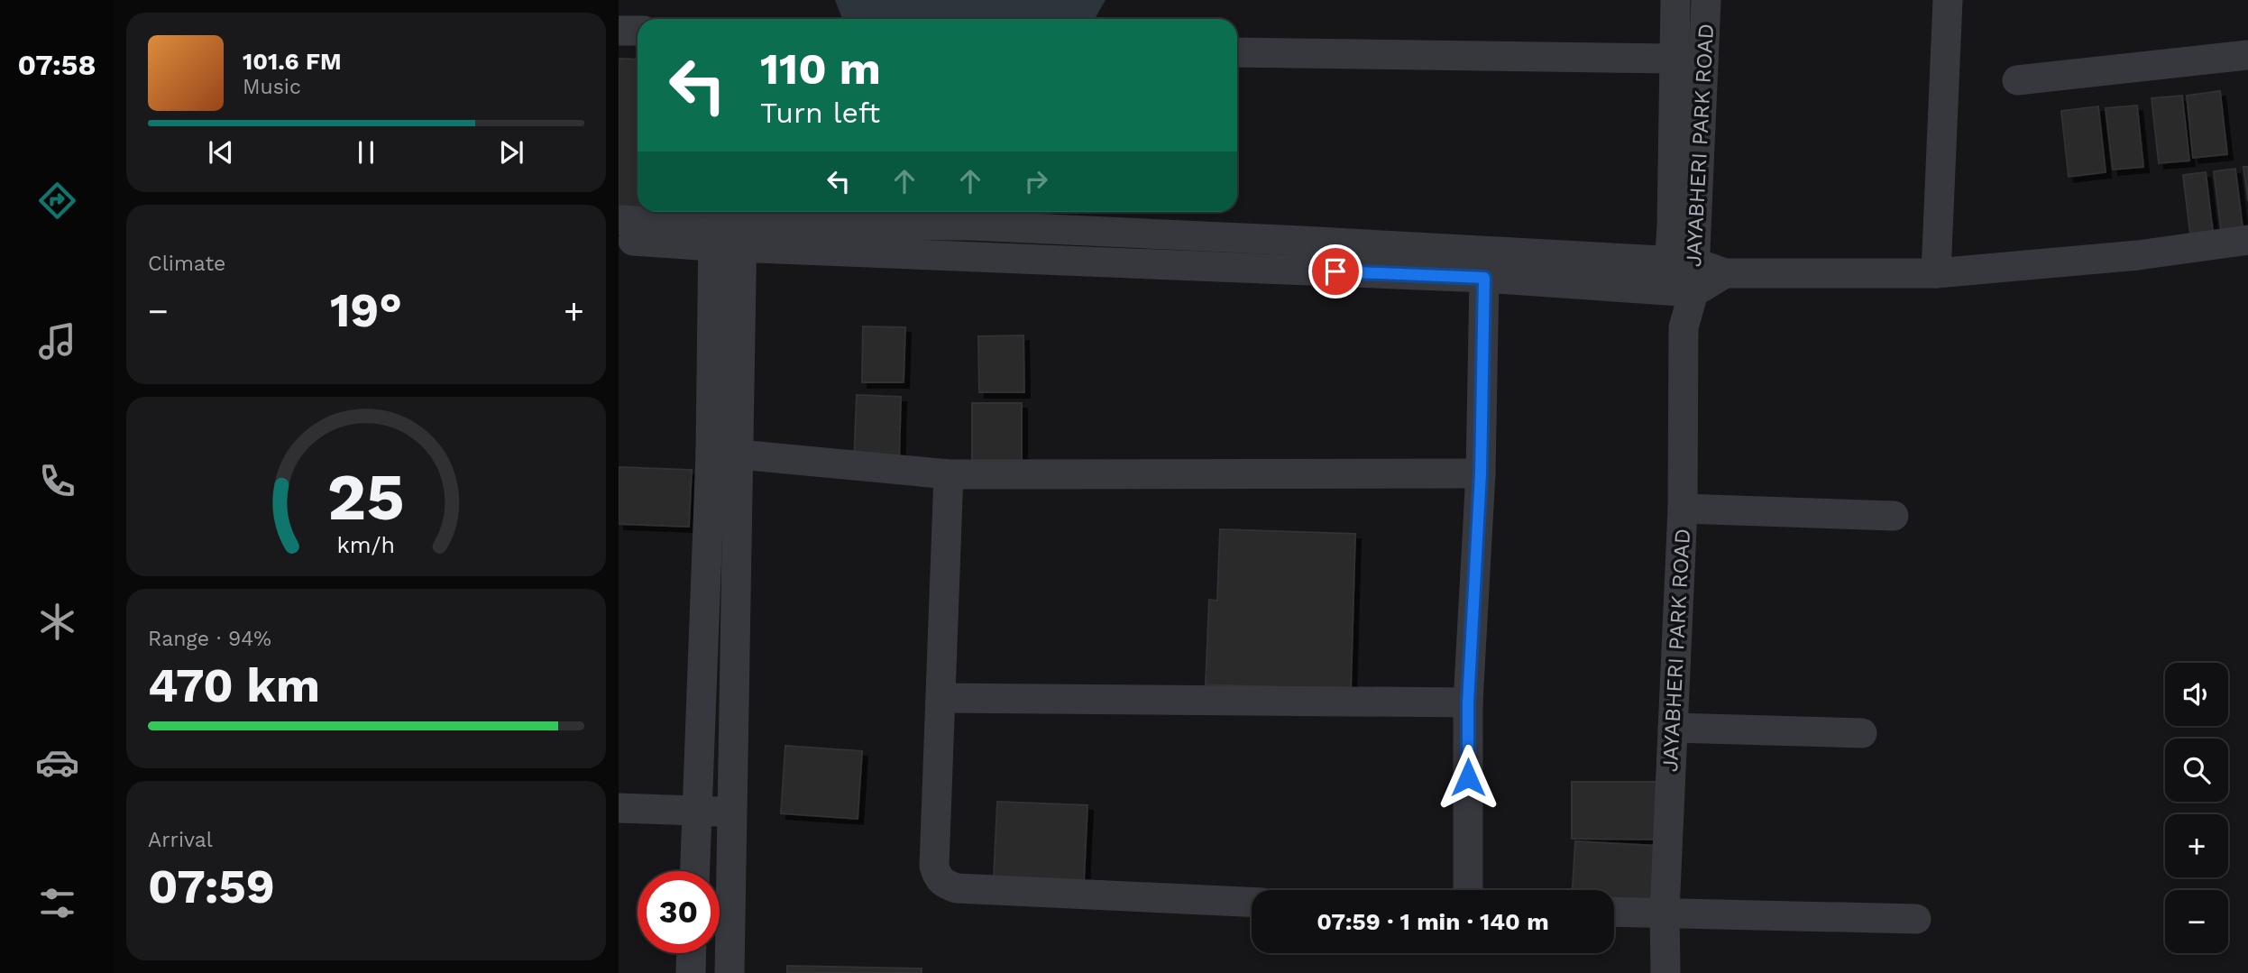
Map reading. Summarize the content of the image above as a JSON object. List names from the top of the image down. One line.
{"streets":{"street":["JAYABHERI PARK ROAD"]},"page":{"tabs":"07:58","turn":["110 m","Turn left"],"song":["101.6 FM","Music"],"tile":["Climate",["Range · 94%","470 km"],["Arrival","07:59"]],"heat":["−","19°","+"],"map_buttons":["+","−"],"limit":"30","trip":"07:59 · 1 min · 140 m","gauge":["25","km/h"]}}
